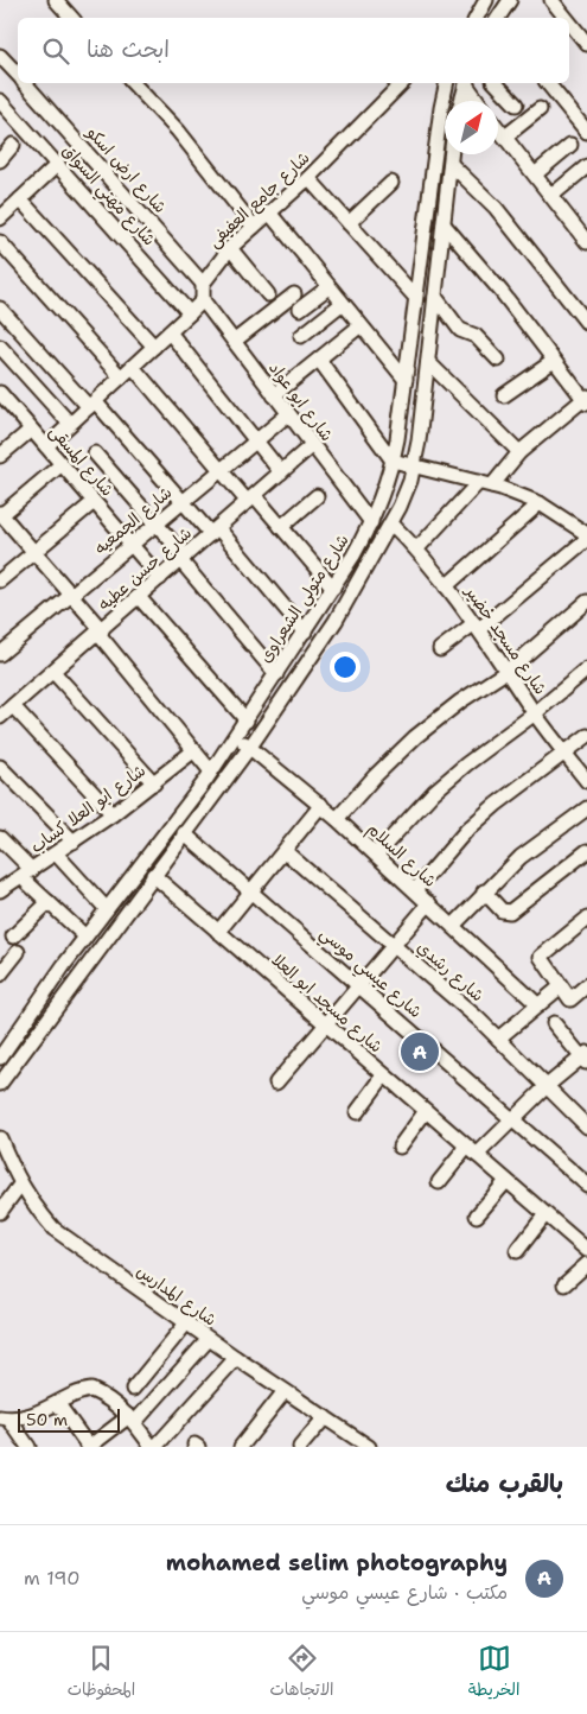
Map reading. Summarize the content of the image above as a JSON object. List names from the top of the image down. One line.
{"streets":{"street":["شارع ارض اسكو","شارع مهني السواق","شارع جامع العفيفى","شارع ابو عواد","شارع المسقى","شارع الجمعيه","شارع حسن عطيه","شارع متولي الشعراوى","شارع مسجد خضير","شارع ابو العلا كساب","شارع السلام","شارع رشدي","شارع عيسي موسي","شارع مسجد ابو العلا","شارع المدارس"]},"crossings":[["شارع ارض اسكو","شارع جامع العفيفى"],["شارع ابو عواد","شارع الجمعيه"],["شارع ابو عواد","شارع حسن عطيه"],["شارع ابو عواد","شارع متولي الشعراوى"],["شارع المسقى","شارع الجمعيه"],["شارع المسقى","شارع حسن عطيه"],["شارع متولي الشعراوى","شارع السلام"]],"scale_bar":"50 m","north":"top right","page":{"search":"ابحث هنا","pins":"A","scale":"50 m","heading":"بالقرب منك","list":[{"mark":"A","name":"mohamed selim photography","note":"مكتب · شارع عيسي موسي","value":"190 m"}],"nav":["الخريطة","الاتجاهات","المحفوظات"]}}
